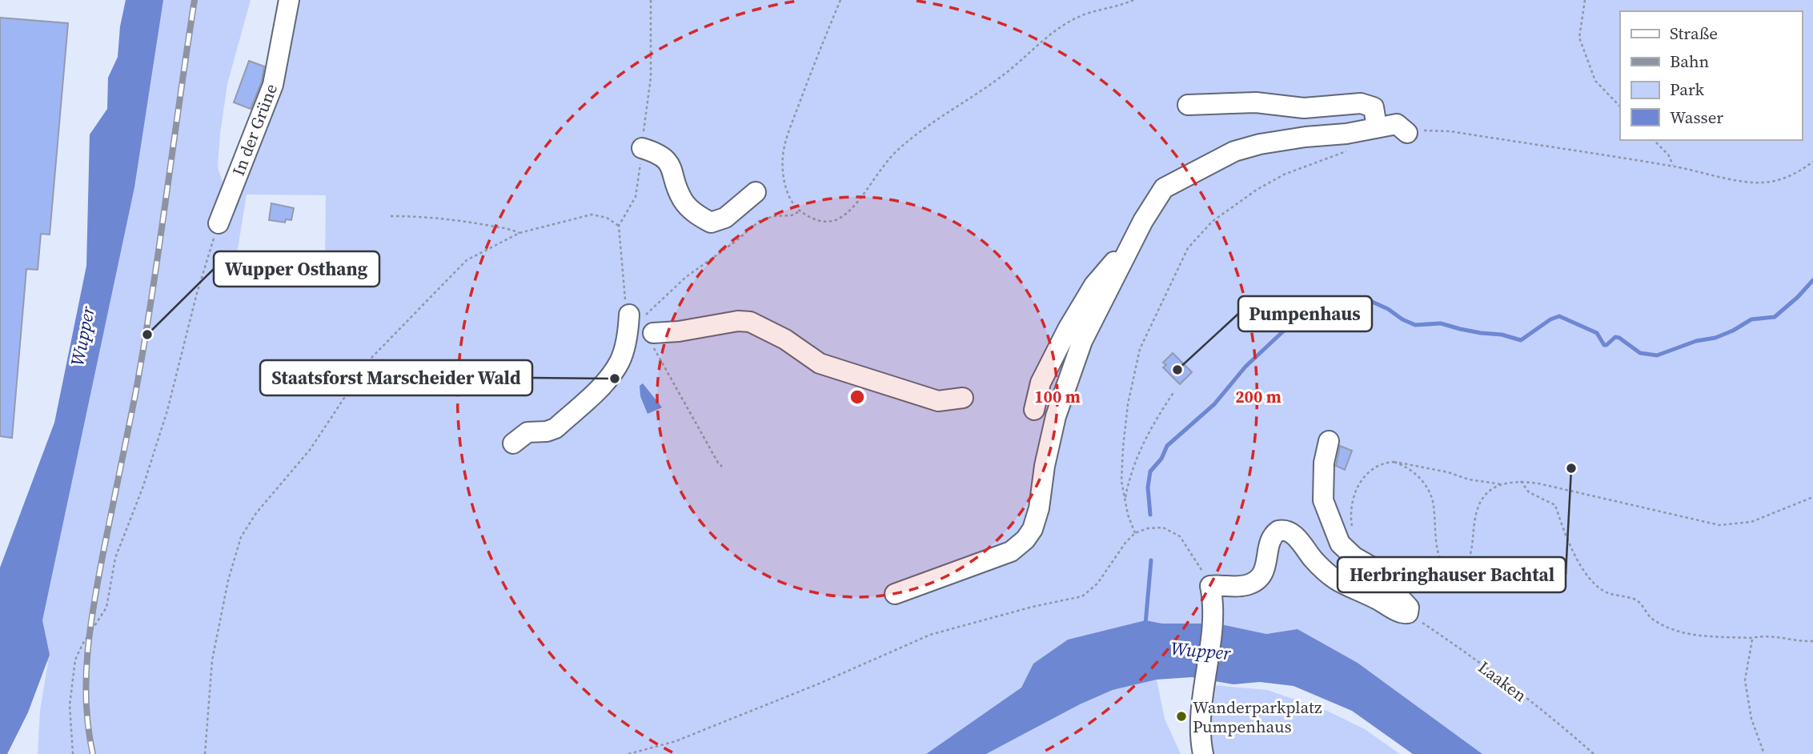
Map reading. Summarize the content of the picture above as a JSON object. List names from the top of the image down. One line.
{"streets":{"street":["In der Grüne"],"path":["Laaken"]},"water":["Wupper"],"places":["Wupper Osthang","Pumpenhaus","Staatsforst Marscheider Wald","Herbringhauser Bachtal","Wanderparkplatz Pumpenhaus"],"legend":["Straße","Bahn","Park","Wasser"],"rings":["100 m","200 m"]}
